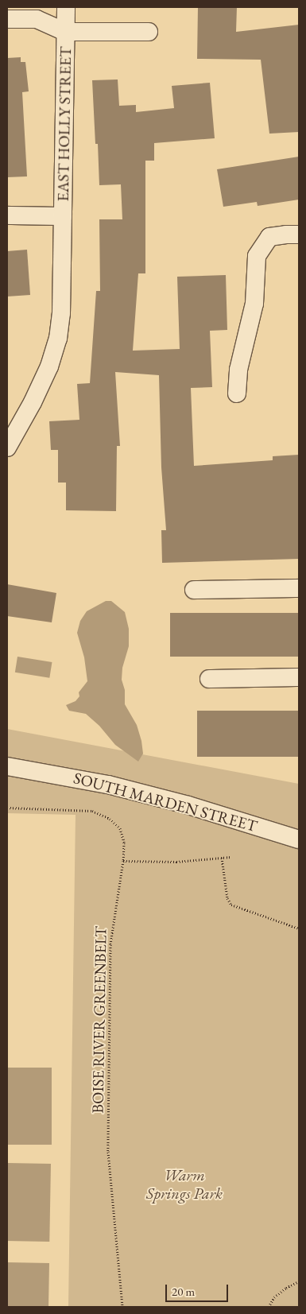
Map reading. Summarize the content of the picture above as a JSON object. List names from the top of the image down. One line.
{"streets":{"street":["EAST HOLLY STREET","SOUTH MARDEN STREET"],"path":["BOISE RIVER GREENBELT"]},"parks":["Warm Springs Park"],"scale_bar":"20 m"}
